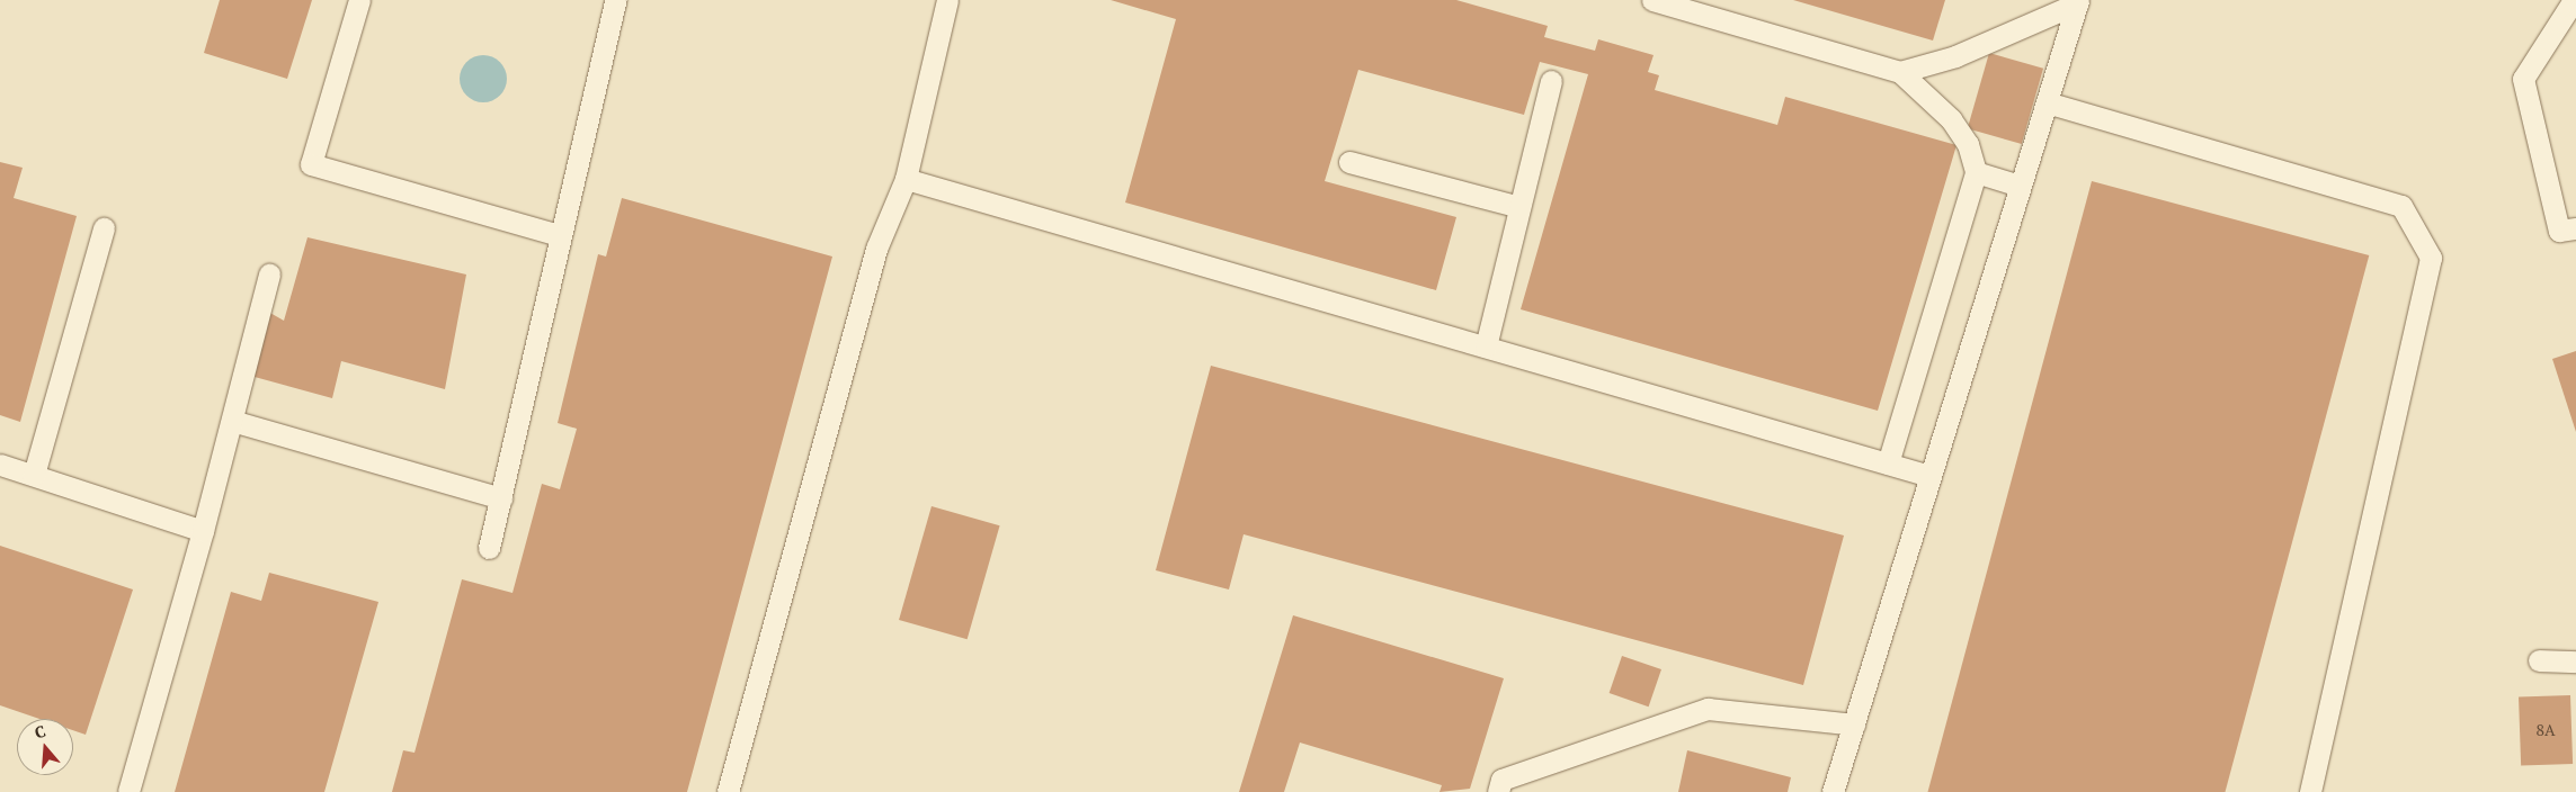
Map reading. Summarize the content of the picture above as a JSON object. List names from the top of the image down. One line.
{"house_numbers":["8А"],"north":"top"}
